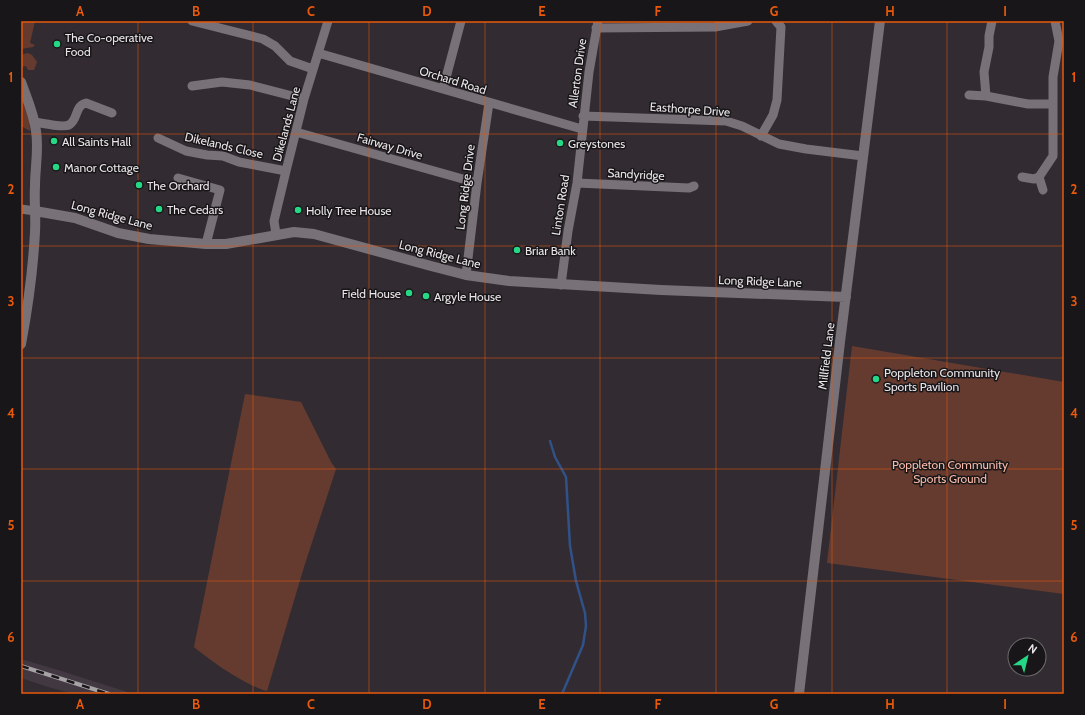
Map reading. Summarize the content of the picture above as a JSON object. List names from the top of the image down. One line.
{"streets":{"street":["Allerton Drive","Orchard Road","Easthorpe Drive","Dikelands Lane","Dikelands Close","Fairway Drive","Sandyridge","Long Ridge Drive","Linton Road","Long Ridge Lane","Millfield Lane"]},"crossings":[["Allerton Drive","Orchard Road"],["Allerton Drive","Easthorpe Drive"],["Allerton Drive","Linton Road"],["Orchard Road","Dikelands Lane"],["Orchard Road","Long Ridge Drive"],["Orchard Road","Linton Road"],["Easthorpe Drive","Millfield Lane"],["Dikelands Lane","Dikelands Close"],["Dikelands Lane","Fairway Drive"],["Dikelands Lane","Long Ridge Lane"],["Fairway Drive","Long Ridge Drive"],["Sandyridge","Linton Road"],["Long Ridge Drive","Long Ridge Lane"],["Linton Road","Long Ridge Lane"],["Long Ridge Lane","Millfield Lane"]],"parks":["Poppleton Community Sports Ground"],"places":["The Co-operative Food","All Saints Hall","Greystones","Manor Cottage","The Orchard","The Cedars","Holly Tree House","Briar Bank","Field House","Argyle House","Poppleton Community Sports Pavilion"],"north":"top right","grid":{"columns":["A","B","C","D","E","F","G","H","I"],"rows":["1","2","3","4","5","6"]}}
